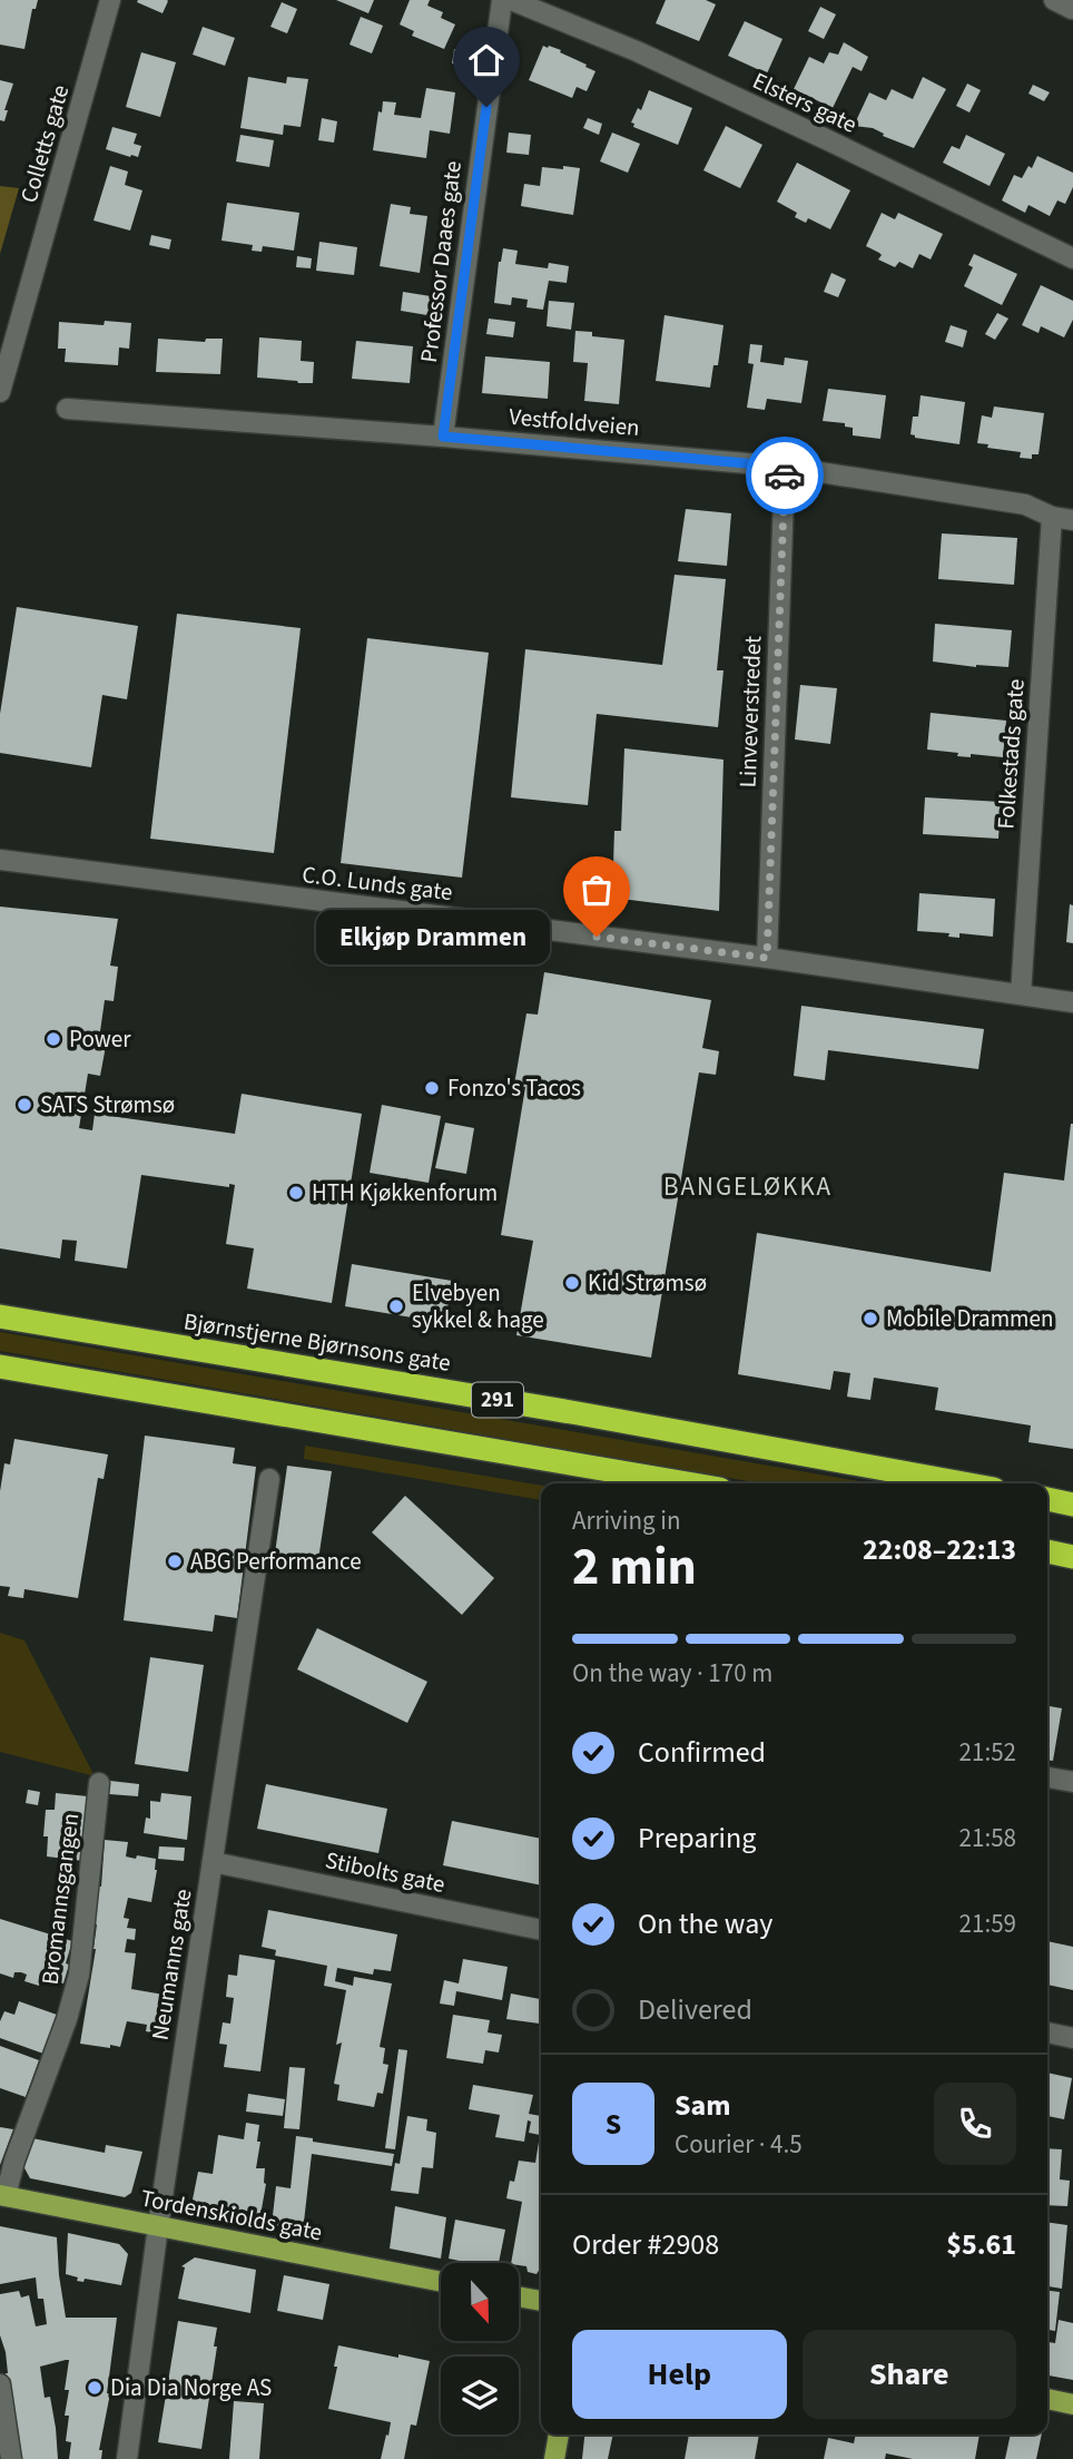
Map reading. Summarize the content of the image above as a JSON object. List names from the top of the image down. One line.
{"streets":{"highway":["Bjørnstjerne Bjørnsons gate","291"],"main road":["Tordenskiolds gate"],"street":["Elsters gate","Colletts gate","Professor Daaes gate","Vestfoldveien","Linveverstredet","Folkestads gate","C.O. Lunds gate","Stibolts gate","Bromannsgangen","Neumanns gate"]},"crossings":[["Professor Daaes gate","Vestfoldveien"],["Vestfoldveien","Linveverstredet"],["Vestfoldveien","Folkestads gate"],["Linveverstredet","C.O. Lunds gate"],["Folkestads gate","C.O. Lunds gate"],["Stibolts gate","Neumanns gate"],["Bromannsgangen","Tordenskiolds gate"],["Neumanns gate","Tordenskiolds gate"]],"districts":["BANGELØKKA"],"places":["Elkjøp Drammen","Power","Fonzo's Tacos","SATS Strømsø","HTH Kjøkkenforum","Kid Strømsø","Elvebyen sykkel & hage","Mobile Drammen","ABG Performance","Dia Dia Norge AS"],"north":"bottom","page":{"bubble":"Elkjøp Drammen","heading":["2 min","Arriving in","22:08–22:13"],"panel":["Sam","Courier · 4.5","Order #2908","$5.61"],"bar":"On the way · 170 m","list":[["Confirmed","21:52"],["Preparing","21:58"],["On the way","21:59"],"Delivered"],"round":"S","buttons":["Help","Share"]}}
